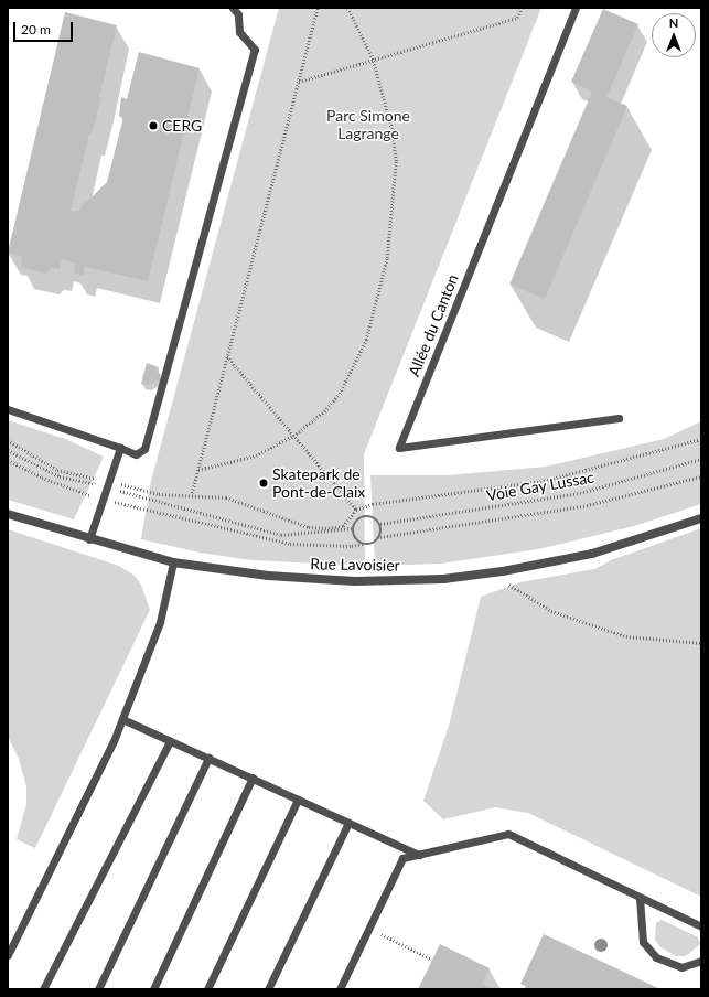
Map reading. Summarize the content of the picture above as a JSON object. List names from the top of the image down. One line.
{"streets":{"street":["Rue Lavoisier"],"lane":["Allée du Canton"],"path":["Voie Gay Lussac"]},"parks":["Parc Simone Lagrange"],"places":["CERG","Skatepark de Pont-de-Claix"],"scale_bar":"20 m","north":"top"}
